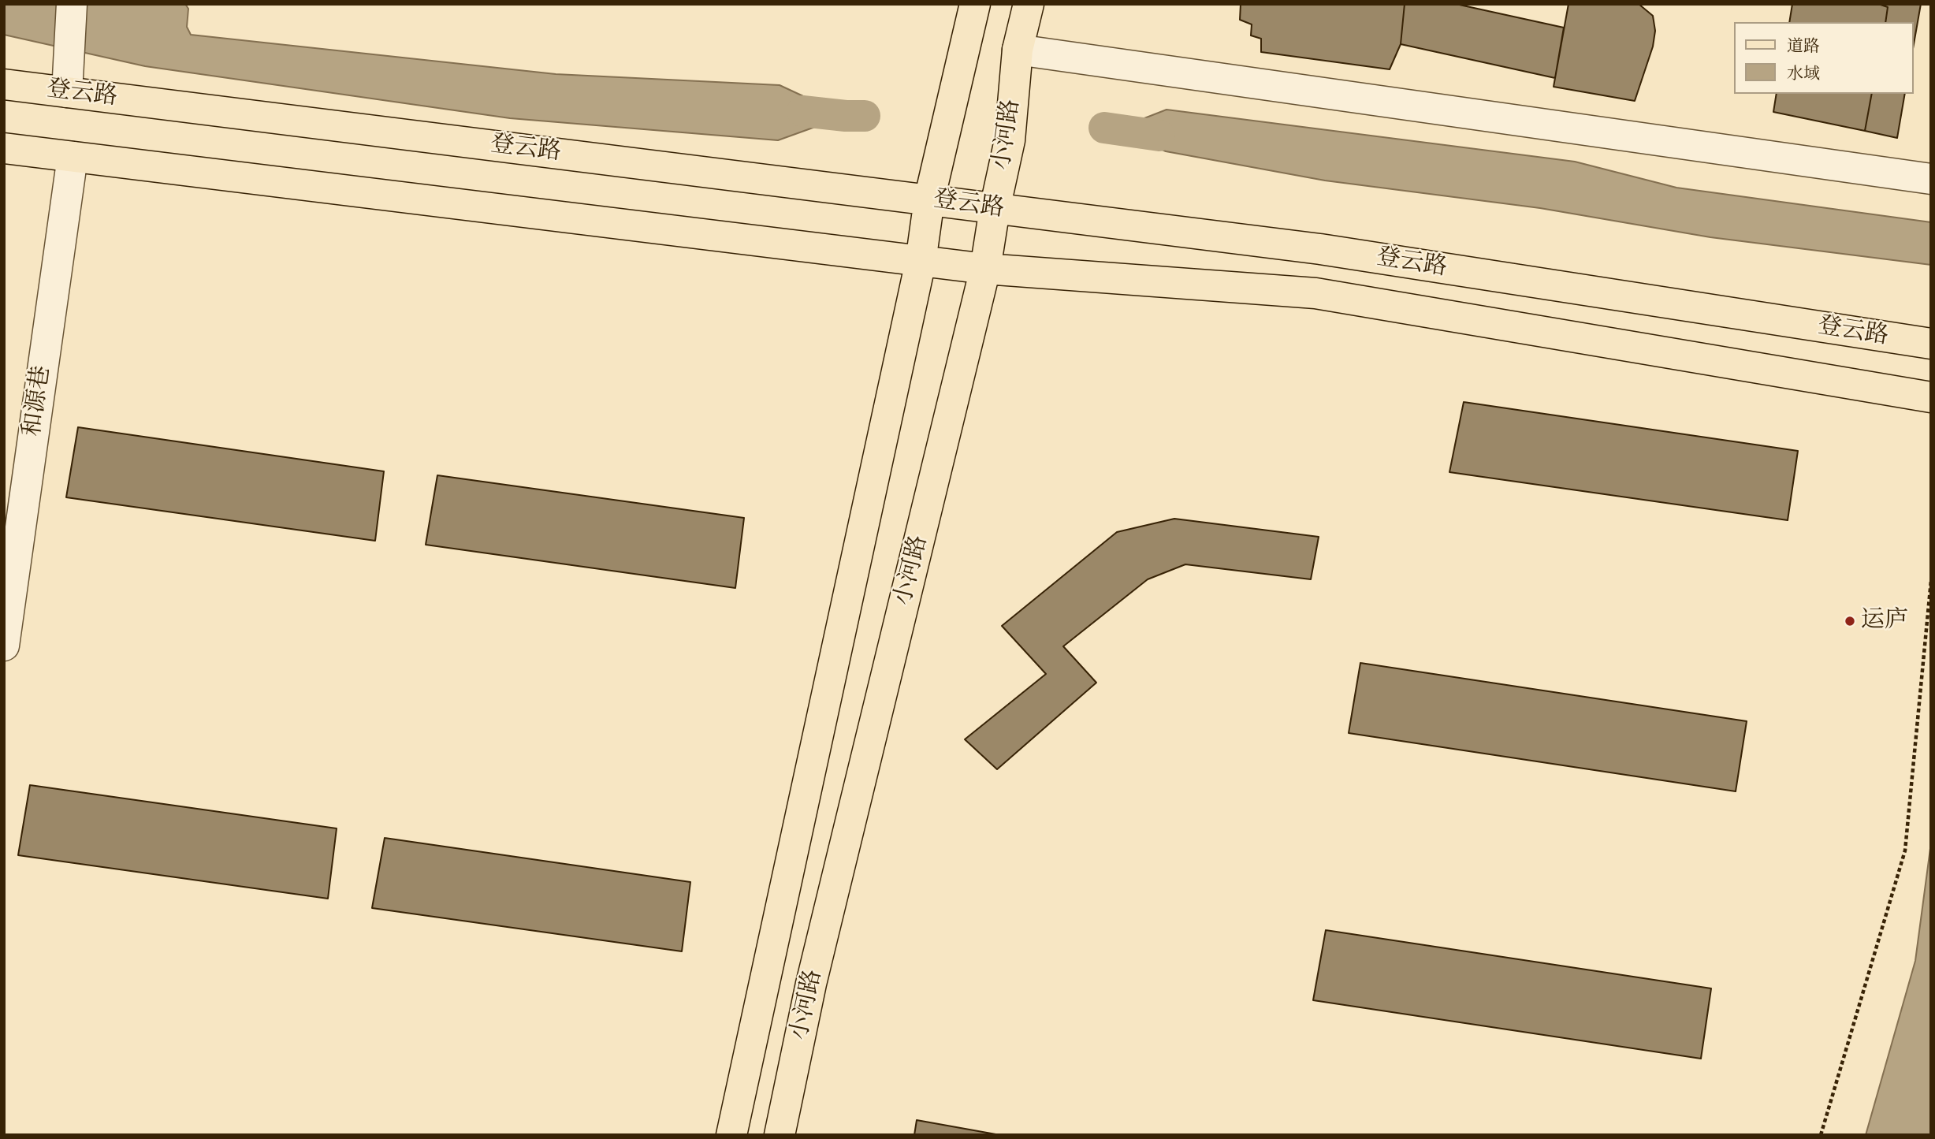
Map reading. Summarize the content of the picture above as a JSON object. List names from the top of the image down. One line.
{"streets":{"main road":["登云路","小河路"],"street":["和源巷"]},"crossings":[["登云路","小河路"],["登云路","和源巷"]],"places":["运庐"],"legend":["道路","水域"]}
